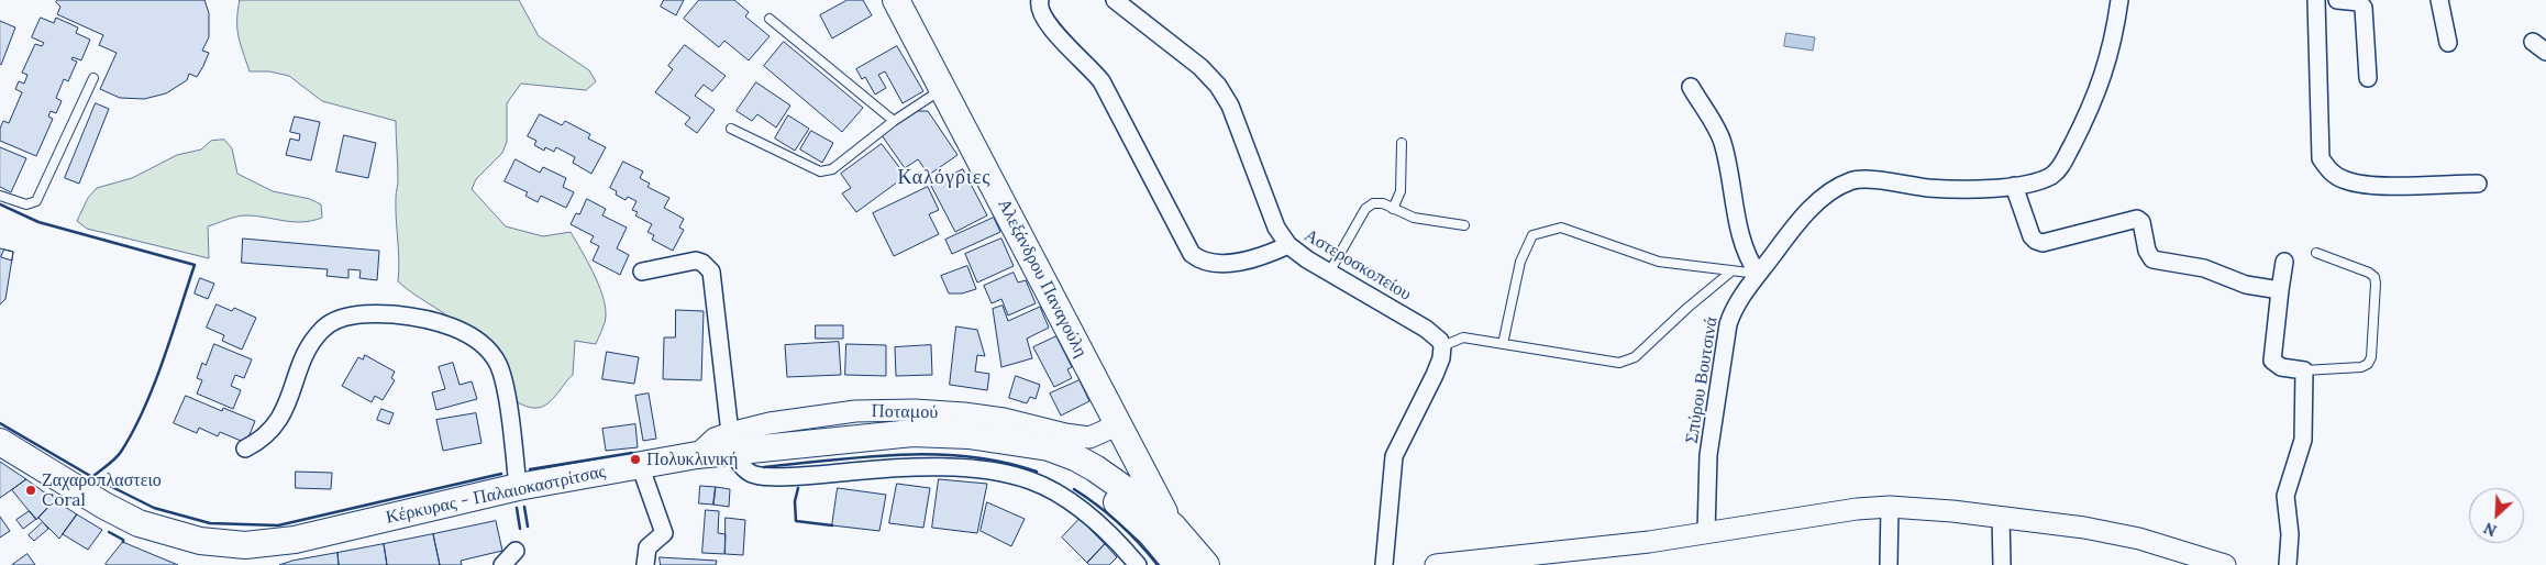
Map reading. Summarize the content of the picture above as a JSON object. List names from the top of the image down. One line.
{"streets":{"main road":["Αλεξάνδρου Παναγούλη","Κέρκυρας - Παλαιοκαστρίτσας"],"street":["Αστεροσκοπείου","Σπύρου Βουτσινά","Ποταμού"]},"crossings":[["Αλεξάνδρου Παναγούλη","Ποταμού"],["Αλεξάνδρου Παναγούλη","Κέρκυρας - Παλαιοκαστρίτσας"],["Ποταμού","Κέρκυρας - Παλαιοκαστρίτσας"]],"districts":["Καλόγριες"],"places":["Πολυκλινική","Ζαχαροπλαστειο Coral"],"north":"bottom left"}
